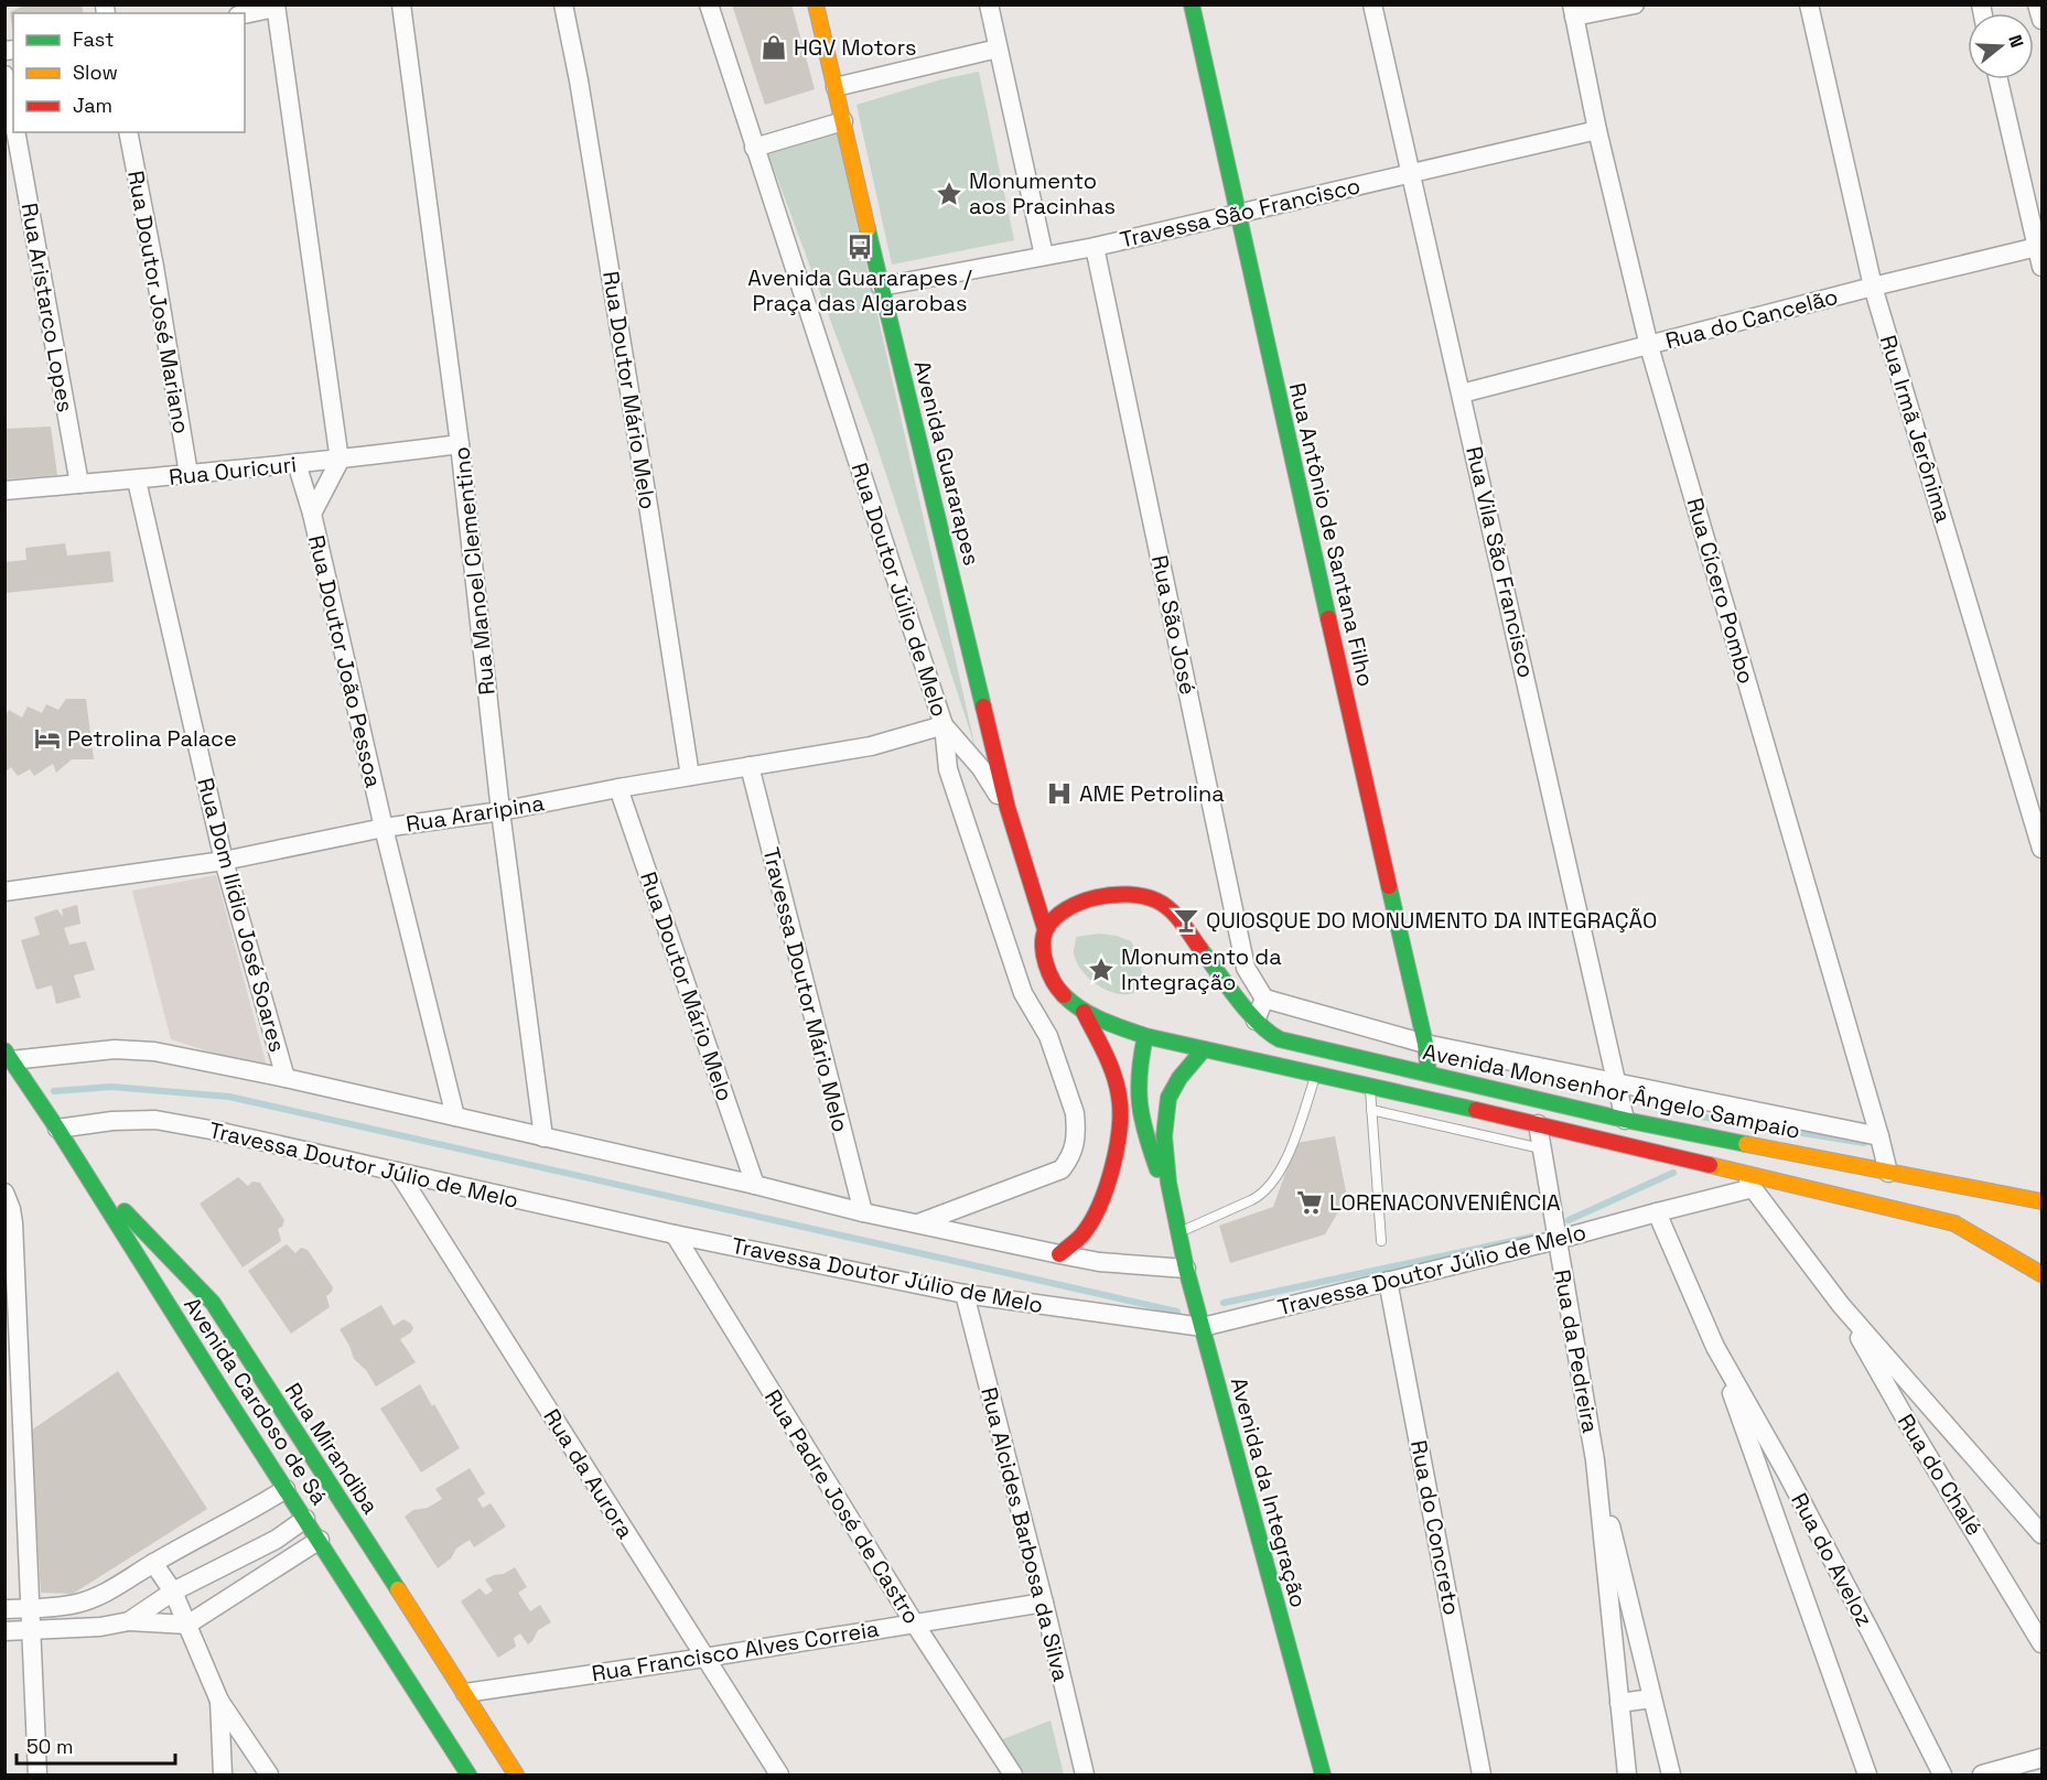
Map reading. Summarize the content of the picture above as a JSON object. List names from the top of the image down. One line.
{"streets":{"main road":["Avenida Guararapes","Rua Antônio de Santana Filho","Avenida Monsenhor Ângelo Sampaio","Avenida Cardoso de Sá","Rua Mirandiba","Avenida da Integração"],"street":["Travessa São Francisco","Rua Doutor José Mariano","Rua Aristarco Lopes","Rua do Cancelão","Rua Doutor Mário Melo","Rua Irmã Jerônima","Rua Ouricuri","Rua Vila São Francisco","Rua Manoel Clementino","Rua Doutor Júlio de Melo","Rua Cícero Pombo","Rua São José","Rua Doutor João Pessoa","Rua Araripina","Rua Dom Ilídio José Soares","Travessa Doutor Mário Melo","Travessa Doutor Júlio de Melo","Rua da Pedreira","Rua da Aurora","Rua do Chalé","Rua Padre José de Castro","Rua do Concreto","Rua Alcides Barbosa da Silva","Rua do Aveloz","Rua Francisco Alves Correia"]},"crossings":[["Travessa São Francisco","Avenida Guararapes"],["Travessa São Francisco","Rua Antônio de Santana Filho"],["Travessa São Francisco","Rua Vila São Francisco"],["Travessa São Francisco","Rua Cícero Pombo"],["Travessa São Francisco","Rua São José"],["Rua Doutor José Mariano","Rua Ouricuri"],["Rua Aristarco Lopes","Rua Ouricuri"],["Rua do Cancelão","Rua Irmã Jerônima"],["Rua do Cancelão","Rua Vila São Francisco"],["Rua do Cancelão","Rua Cícero Pombo"],["Rua Doutor Mário Melo","Rua Araripina"],["Avenida Guararapes","Avenida Monsenhor Ângelo Sampaio"],["Rua Ouricuri","Rua Manoel Clementino"],["Rua Ouricuri","Rua Doutor João Pessoa"],["Rua Ouricuri","Rua Dom Ilídio José Soares"],["Rua Antônio de Santana Filho","Avenida Monsenhor Ângelo Sampaio"],["Rua Vila São Francisco","Avenida Monsenhor Ângelo Sampaio"],["Rua Manoel Clementino","Rua Araripina"],["Rua Doutor Júlio de Melo","Rua Araripina"],["Rua Cícero Pombo","Avenida Monsenhor Ângelo Sampaio"],["Rua Doutor João Pessoa","Rua Araripina"],["Rua Araripina","Rua Dom Ilídio José Soares"],["Rua Araripina","Travessa Doutor Mário Melo"],["Avenida Monsenhor Ângelo Sampaio","Travessa Doutor Júlio de Melo"],["Avenida Monsenhor Ângelo Sampaio","Rua da Pedreira"],["Avenida Monsenhor Ângelo Sampaio","Rua do Chalé"],["Avenida Monsenhor Ângelo Sampaio","Avenida da Integração"],["Travessa Doutor Júlio de Melo","Rua da Pedreira"],["Travessa Doutor Júlio de Melo","Avenida Cardoso de Sá"],["Travessa Doutor Júlio de Melo","Rua da Aurora"],["Travessa Doutor Júlio de Melo","Rua do Chalé"],["Travessa Doutor Júlio de Melo","Avenida da Integração"],["Travessa Doutor Júlio de Melo","Rua Padre José de Castro"],["Travessa Doutor Júlio de Melo","Rua do Concreto"],["Travessa Doutor Júlio de Melo","Rua Alcides Barbosa da Silva"],["Travessa Doutor Júlio de Melo","Rua do Aveloz"],["Avenida Cardoso de Sá","Rua Mirandiba"],["Rua Mirandiba","Rua Francisco Alves Correia"],["Rua da Aurora","Rua Francisco Alves Correia"],["Rua Padre José de Castro","Rua Francisco Alves Correia"],["Rua Alcides Barbosa da Silva","Rua Francisco Alves Correia"]],"places":{"shop":["HGV Motors"],"place":["Monumento aos Pracinhas","Monumento da Integração"],"bus stop":["Avenida Guararapes / Praça das Algarobas"],"hotel":["Petrolina Palace"],"hospital":["AME Petrolina"],"bar":["QUIOSQUE DO MONUMENTO DA INTEGRAÇÃO"],"supermarket":["LORENACONVENIÊNCIA"]},"legend":["Fast","Slow","Jam"],"scale_bar":"50 m","north":"right"}
